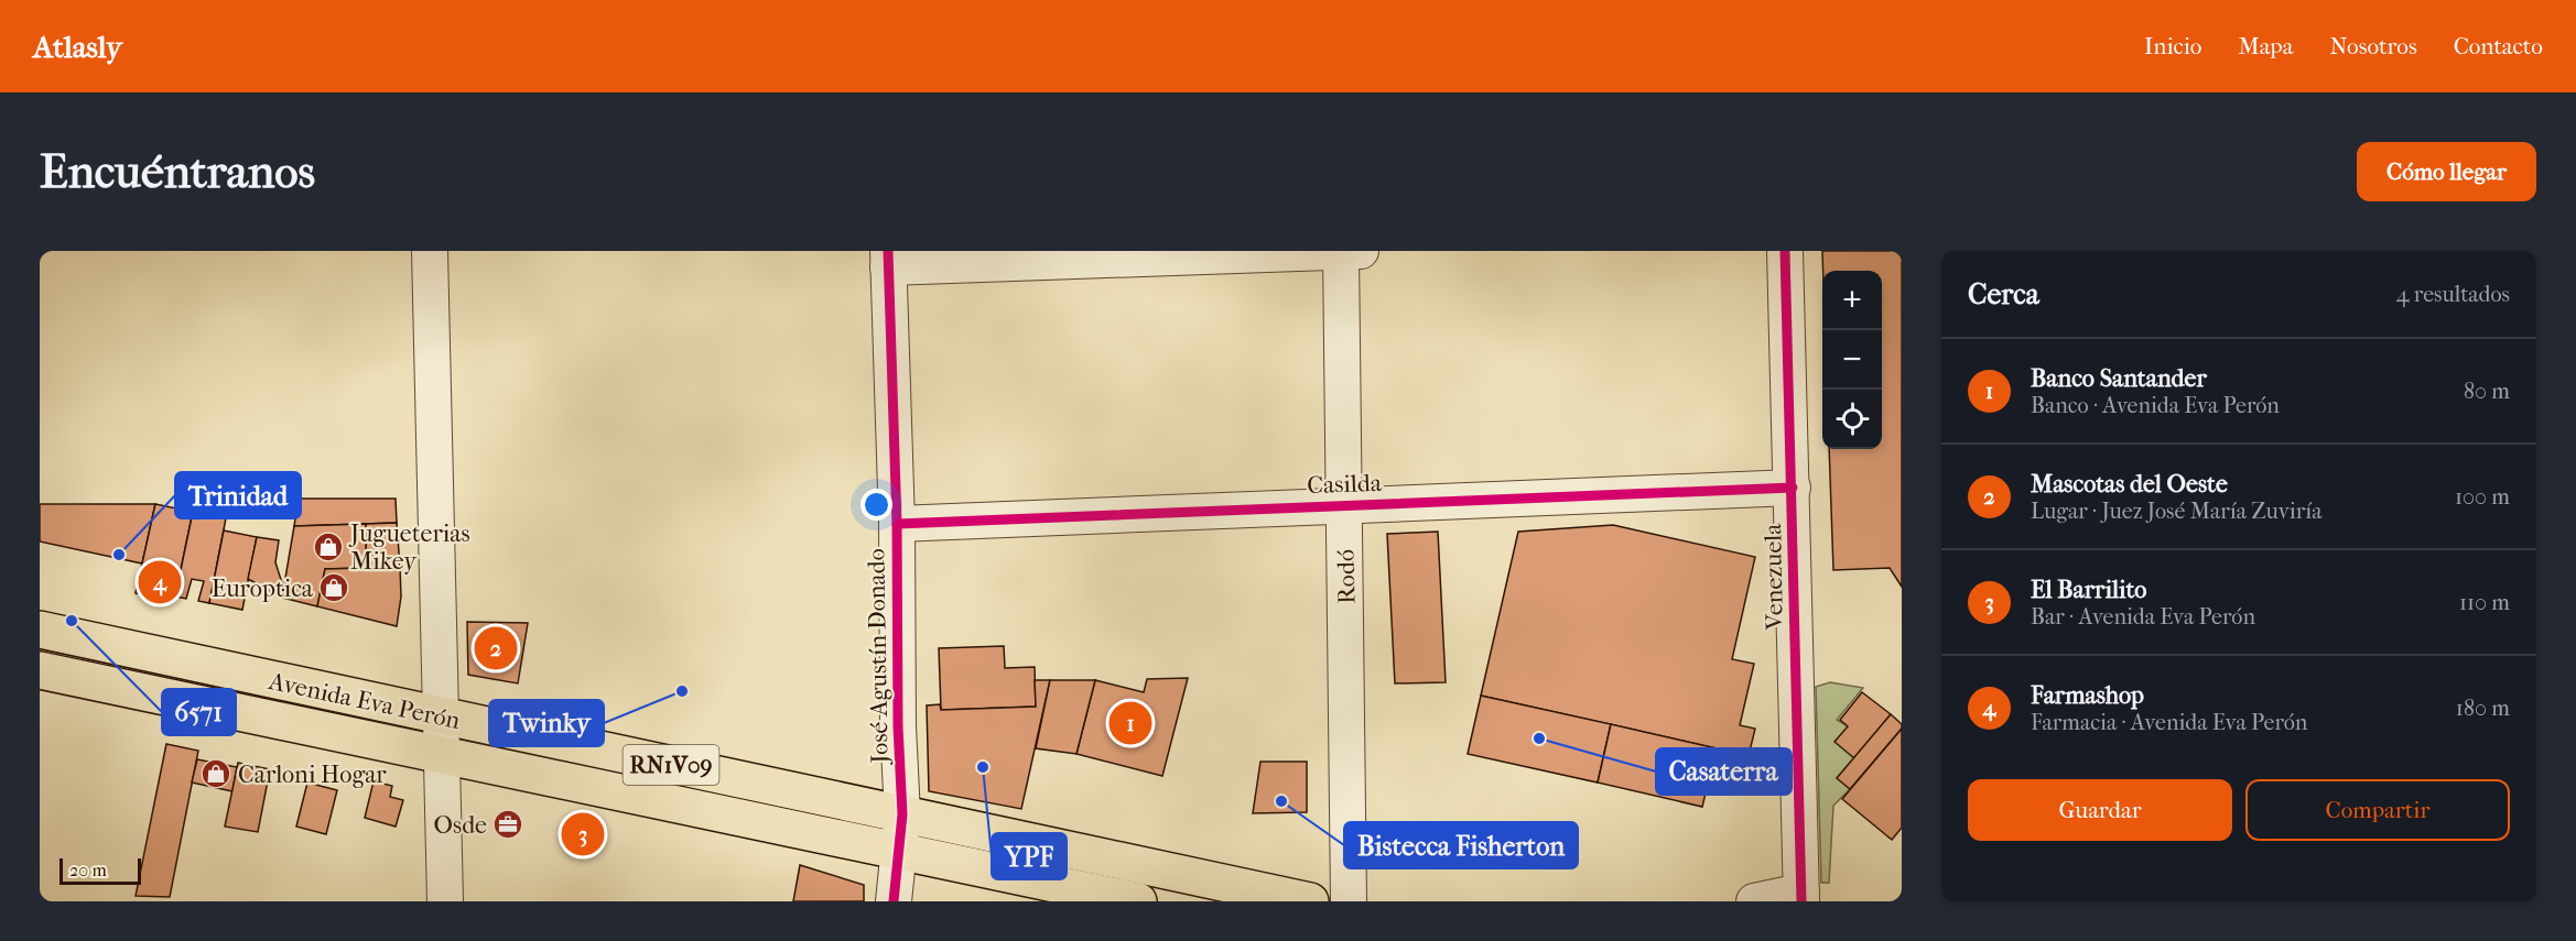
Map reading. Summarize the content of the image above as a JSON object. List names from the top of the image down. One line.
{"streets":{"main road":["Avenida Eva Perón","RN1V09"],"street":["Casilda","Rodó","Venezuela","José Agustín Donado"]},"crossings":[["Casilda","Rodó"],["Casilda","Venezuela"],["Casilda","José Agustín Donado"],["José Agustín Donado","Avenida Eva Perón"]],"places":{"shop":["Jugueterias Mikey","Europtica","Carloni Hogar"],"other":["Trinidad","6571","Twinky","Casaterra","YPF","Bistecca Fisherton"],"office":["Osde"]},"scale_bar":"20 m","page":{"header":"Atlasly","nav":["Inicio","Mapa","Nosotros","Contacto"],"buttons":["Cómo llegar",["Guardar","Compartir"]],"title":"Encuéntranos","heading":["Cerca","4 resultados"],"map_buttons":["+","−"],"list":[{"mark":"1","name":"Banco Santander","note":"Banco · Avenida Eva Perón","value":"80 m"},{"mark":"2","name":"Mascotas del Oeste","note":"Lugar · Juez José María Zuviría","value":"100 m"},{"mark":"3","name":"El Barrilito","note":"Bar · Avenida Eva Perón","value":"110 m"},{"mark":"4","name":"Farmashop","note":"Farmacia · Avenida Eva Perón","value":"180 m"}],"pins":["4","2","1","3"],"scale":"20 m"}}
